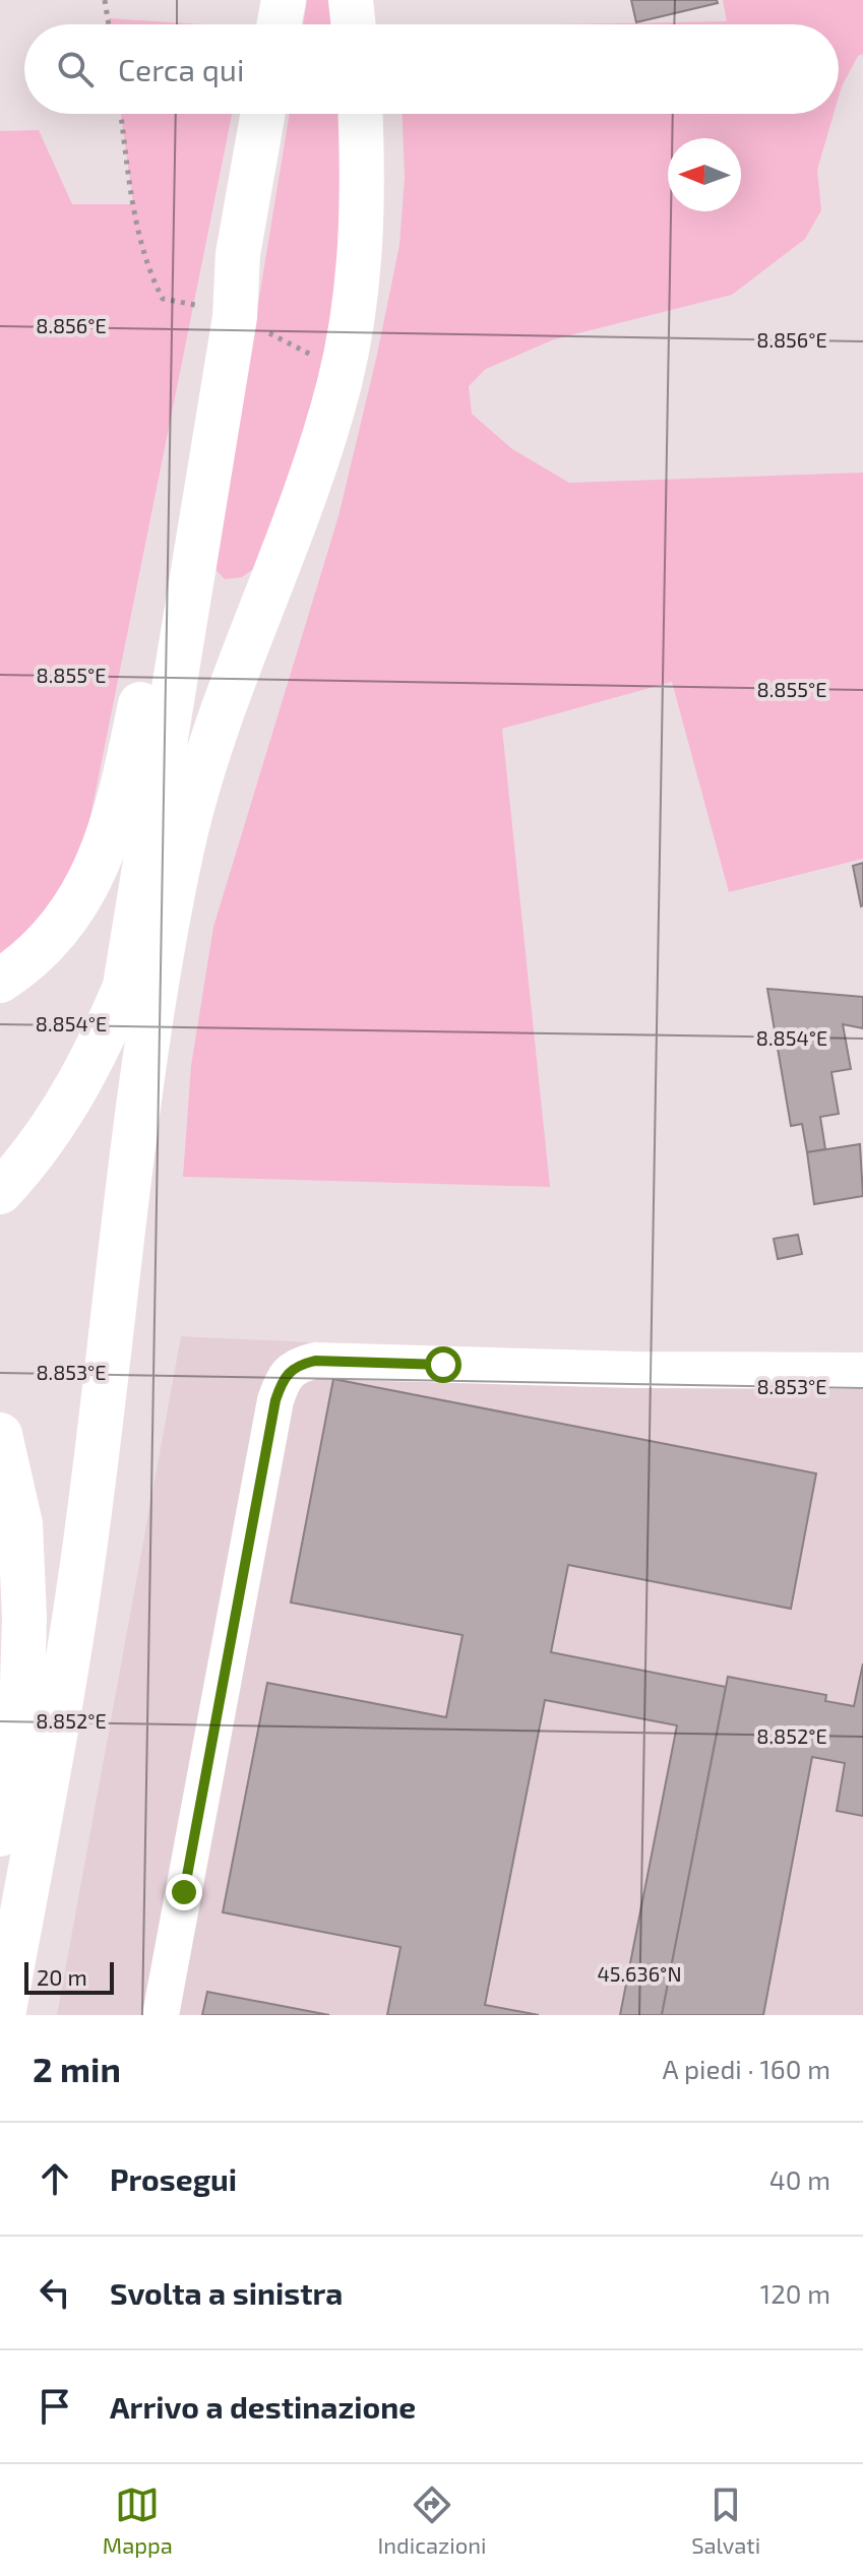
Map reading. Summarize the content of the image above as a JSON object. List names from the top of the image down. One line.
{"scale_bar":"20 m","north":"left","page":{"search":"Cerca qui","scale":"20 m","heading":["2 min","A piedi · 160 m"],"list":[["Prosegui","40 m"],["Svolta a sinistra","120 m"],"Arrivo a destinazione"],"nav":["Mappa","Indicazioni","Salvati"]},"coordinates":["8.856°E","8.855°E","8.854°E","8.853°E","8.852°E","45.636°N"]}
